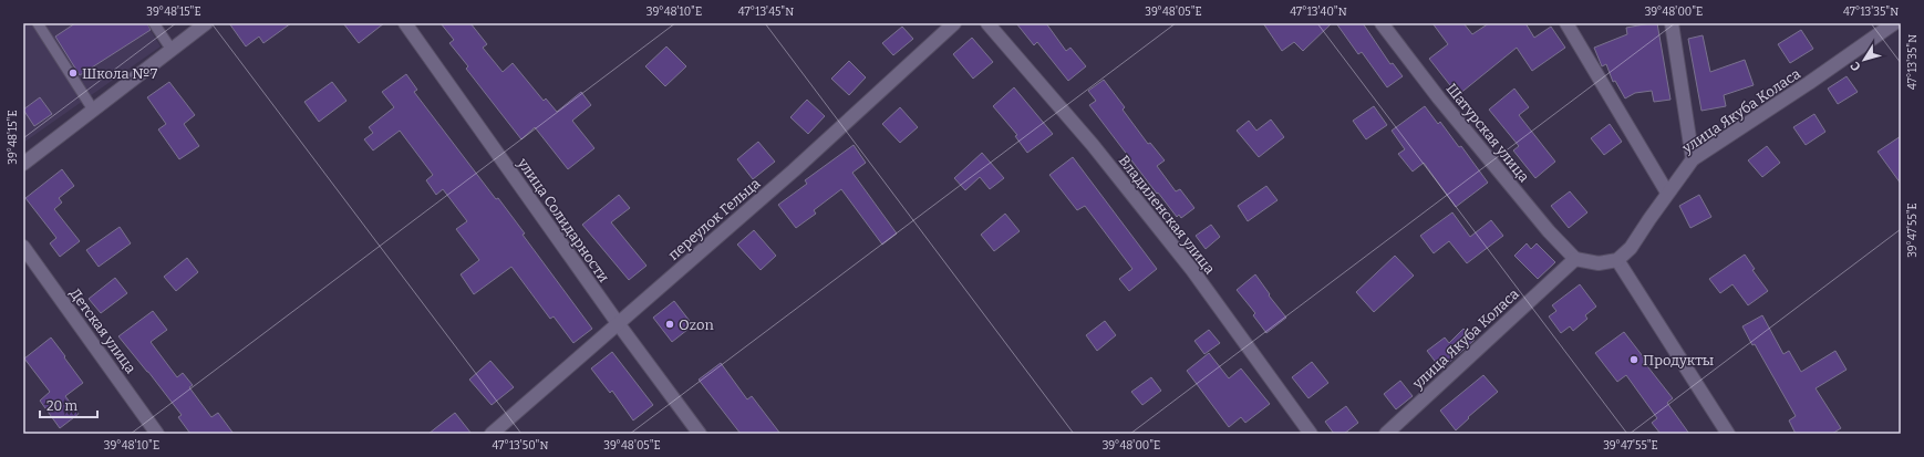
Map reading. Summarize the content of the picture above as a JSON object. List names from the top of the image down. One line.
{"streets":{"street":["улица Якуба Коласа","Шатурская улица","Владиленская улица","переулок Гельца","улица Солидарности","Детская улица"]},"crossings":[["улица Якуба Коласа","Шатурская улица"],["переулок Гельца","улица Солидарности"]],"places":["Школа №7","Ozon","Продукты"],"scale_bar":"20 m","north":"bottom left","coordinates":["39°48'15\"E","39°48'10\"E","47°13'45\"N","39°48'05\"E","47°13'40\"N","39°48'00\"E","47°13'35\"N","39°47'55\"E","47°13'50\"N"]}
